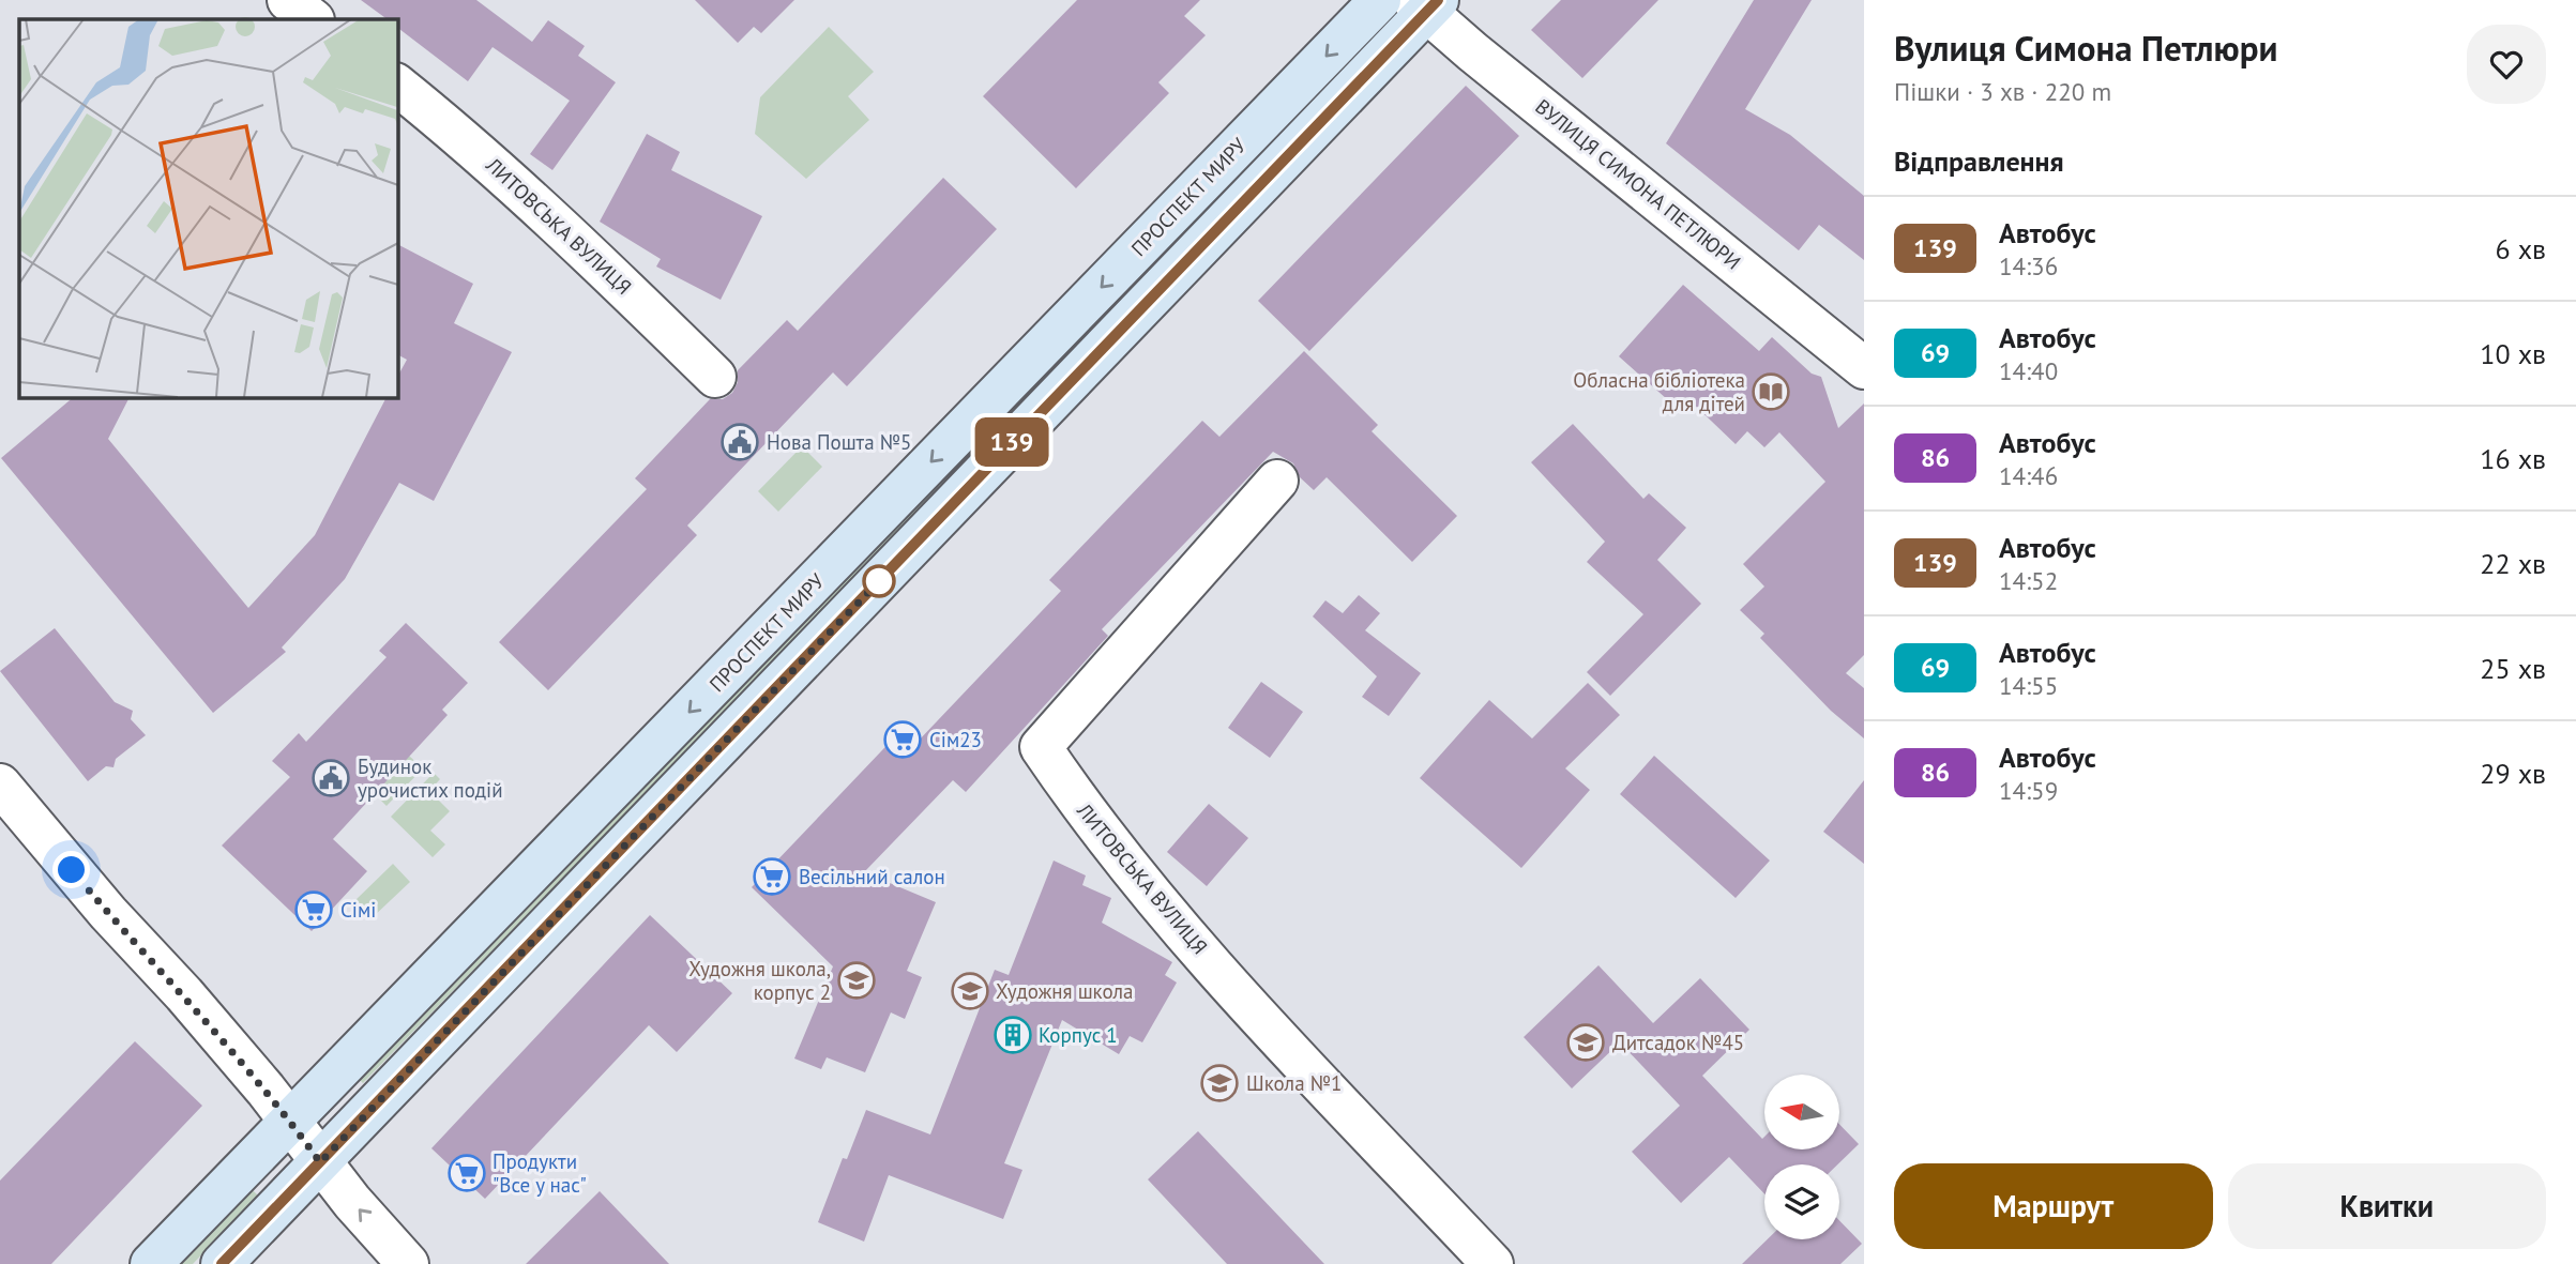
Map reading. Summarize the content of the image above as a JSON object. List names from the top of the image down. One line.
{"streets":{"street":["ВУЛИЦЯ СИМОНА ПЕТЛЮРИ","ПРОСПЕКТ МИРУ","ЛИТОВСЬКА ВУЛИЦЯ"]},"crossings":[["ВУЛИЦЯ СИМОНА ПЕТЛЮРИ","ПРОСПЕКТ МИРУ"]],"places":{"library":["Обласна бібліотека для дітей"],"public building":["Нова Пошта №5","Будинок урочистих подій"],"supermarket":["Сім23","Весільний салон","Сімі","Продукти \"Все у нас\""],"school or university":["Художня школа, корпус 2","Художня школа","Дитсадок №45","Школа №1"],"building":["Корпус 1"]},"lines":["bus line 139"],"north":"left","page":{"on_map":"139","heading":[["Вулиця Симона Петлюри","Пішки · 3 хв · 220 m"],"Відправлення"],"list":[{"mark":"139","name":"Автобус","note":"14:36","value":"6 хв"},{"mark":"69","name":"Автобус","note":"14:40","value":"10 хв"},{"mark":"86","name":"Автобус","note":"14:46","value":"16 хв"},{"mark":"139","name":"Автобус","note":"14:52","value":"22 хв"},{"mark":"69","name":"Автобус","note":"14:55","value":"25 хв"},{"mark":"86","name":"Автобус","note":"14:59","value":"29 хв"}],"buttons":["Маршрут","Квитки"]}}
